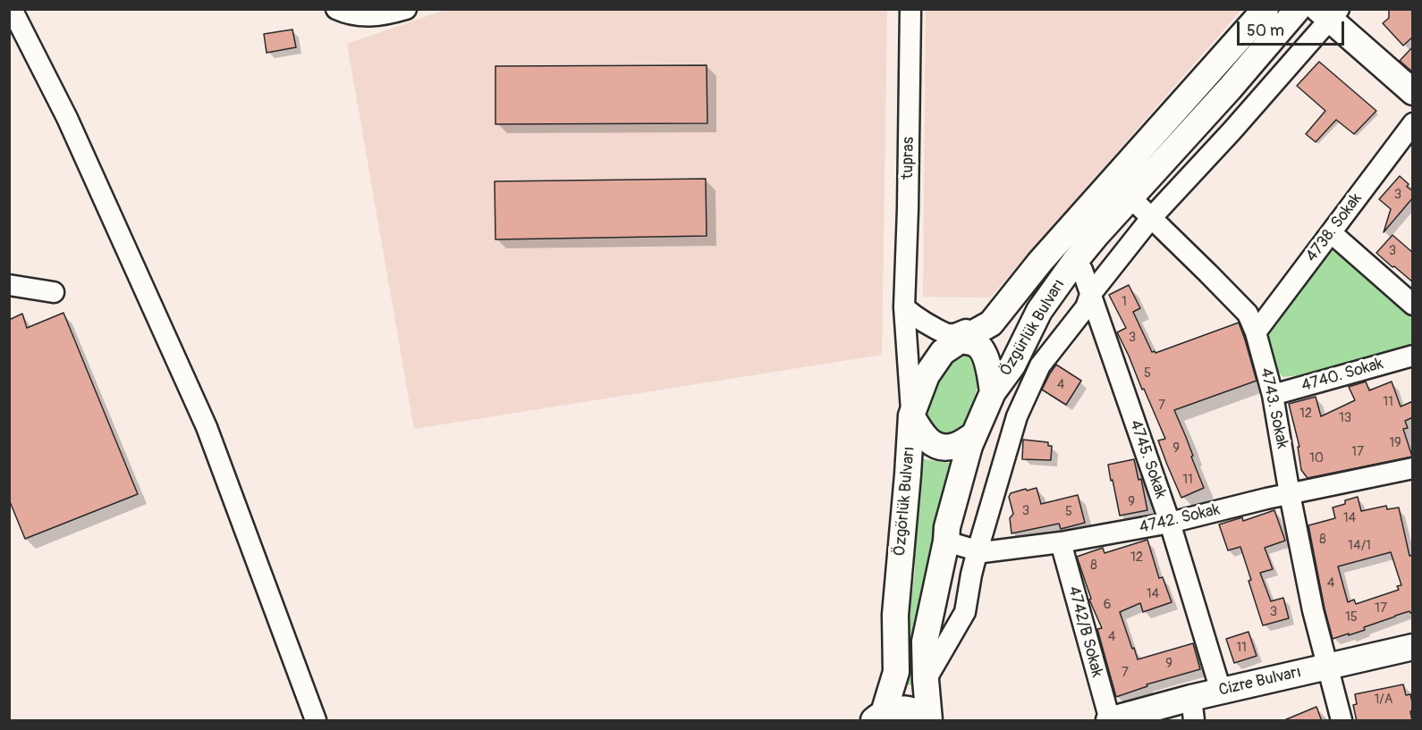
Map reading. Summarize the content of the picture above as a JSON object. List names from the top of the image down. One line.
{"streets":{"main road":["Özgürlük Bulvarı","Özgörlük Bulvarı","Cizre Bulvarı"],"street":["tupras","4738. Sokak","4740. Sokak","4743. Sokak","4745. Sokak","4742. Sokak","4742/B Sokak"]},"crossings":[["tupras","Özgürlük Bulvarı"],["tupras","Özgörlük Bulvarı"],["4738. Sokak","4743. Sokak"],["Özgürlük Bulvarı","4743. Sokak"],["Özgürlük Bulvarı","4745. Sokak"],["Özgürlük Bulvarı","Özgörlük Bulvarı"],["Özgürlük Bulvarı","4742. Sokak"],["4740. Sokak","4743. Sokak"],["4743. Sokak","4742. Sokak"],["4743. Sokak","Cizre Bulvarı"],["4745. Sokak","4742. Sokak"],["4745. Sokak","Cizre Bulvarı"],["4742. Sokak","4742/B Sokak"],["4742/B Sokak","Cizre Bulvarı"]],"house_numbers":["3","3","1","3","5","4","11","7","12","13","19","9","17","10","11","9","3","5","14","8","14/1","12","8","4","14","6","17","3","15","4","11","9","7","1/A"],"scale_bar":"50 m"}
